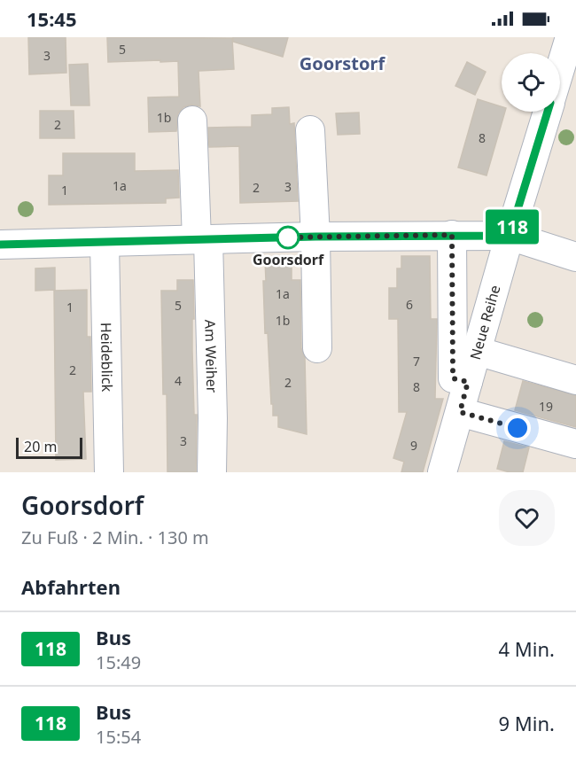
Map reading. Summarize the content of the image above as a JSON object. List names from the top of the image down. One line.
{"streets":{"street":["Neue Reihe","Am Weiher","Heideblick"]},"districts":["Goorstorf"],"places":["Goorsdorf"],"lines":["bus line 118"],"house_numbers":["5","3","1b","2","8","1a","3","2","1","1a","6","5","1","1b","7","2","4","2","8","19","3","9"],"scale_bar":"20 m","page":{"status":"15:45","on_map":"118","scale":"20 m","heading":[["Goorsdorf","Zu Fuß · 2 Min. · 130 m"],"Abfahrten"],"list":[{"mark":"118","name":"Bus","note":"15:49","value":"4 Min."},{"mark":"118","name":"Bus","note":"15:54","value":"9 Min."}]}}
